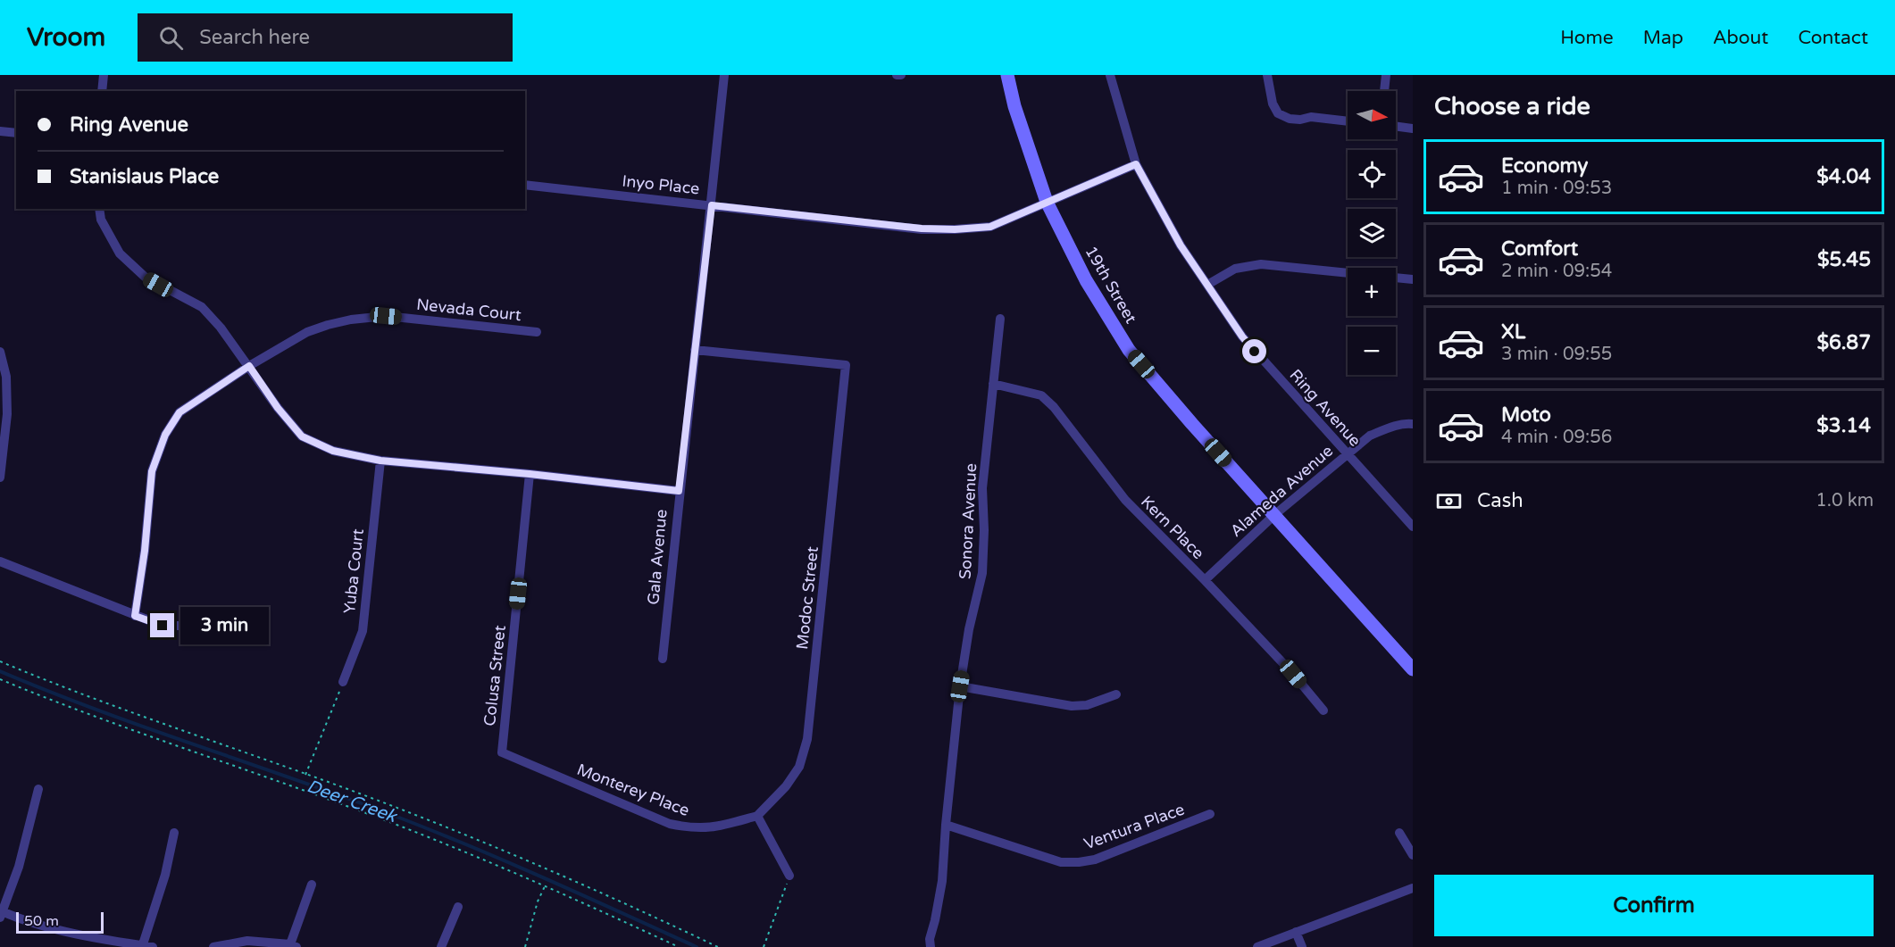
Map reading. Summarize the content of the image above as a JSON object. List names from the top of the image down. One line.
{"streets":{"street":["Inyo Place","19th Street","Nevada Court","Ring Avenue","Alameda Avenue","Sonora Avenue","Kern Place","Gala Avenue","Yuba Court","Modoc Street","Colusa Street","Monterey Place","Ventura Place"]},"crossings":[["Inyo Place","19th Street"],["Inyo Place","Ring Avenue"],["Inyo Place","Gala Avenue"],["19th Street","Alameda Avenue"],["Ring Avenue","Alameda Avenue"],["Alameda Avenue","Kern Place"],["Sonora Avenue","Kern Place"],["Sonora Avenue","Ventura Place"],["Gala Avenue","Modoc Street"],["Modoc Street","Monterey Place"],["Colusa Street","Monterey Place"]],"water":["Deer Creek"],"scale_bar":"50 m","north":"right","page":{"header":"Vroom","search":"Search here","nav":["Home","Map","About","Contact"],"heading":"Choose a ride","map_buttons":["+","−"],"banner":["Ring Avenue","Stanislaus Place"],"list":[{"name":"Economy","note":"1 min · 09:53","value":"$4.04"},{"name":"Comfort","note":"2 min · 09:54","value":"$5.45"},{"name":"XL","note":"3 min · 09:55","value":"$6.87"},{"name":"Moto","note":"4 min · 09:56","value":"$3.14"}],"pay":["Cash","1.0 km"],"bubble":"3 min","buttons":"Confirm","scale":"50 m"}}
